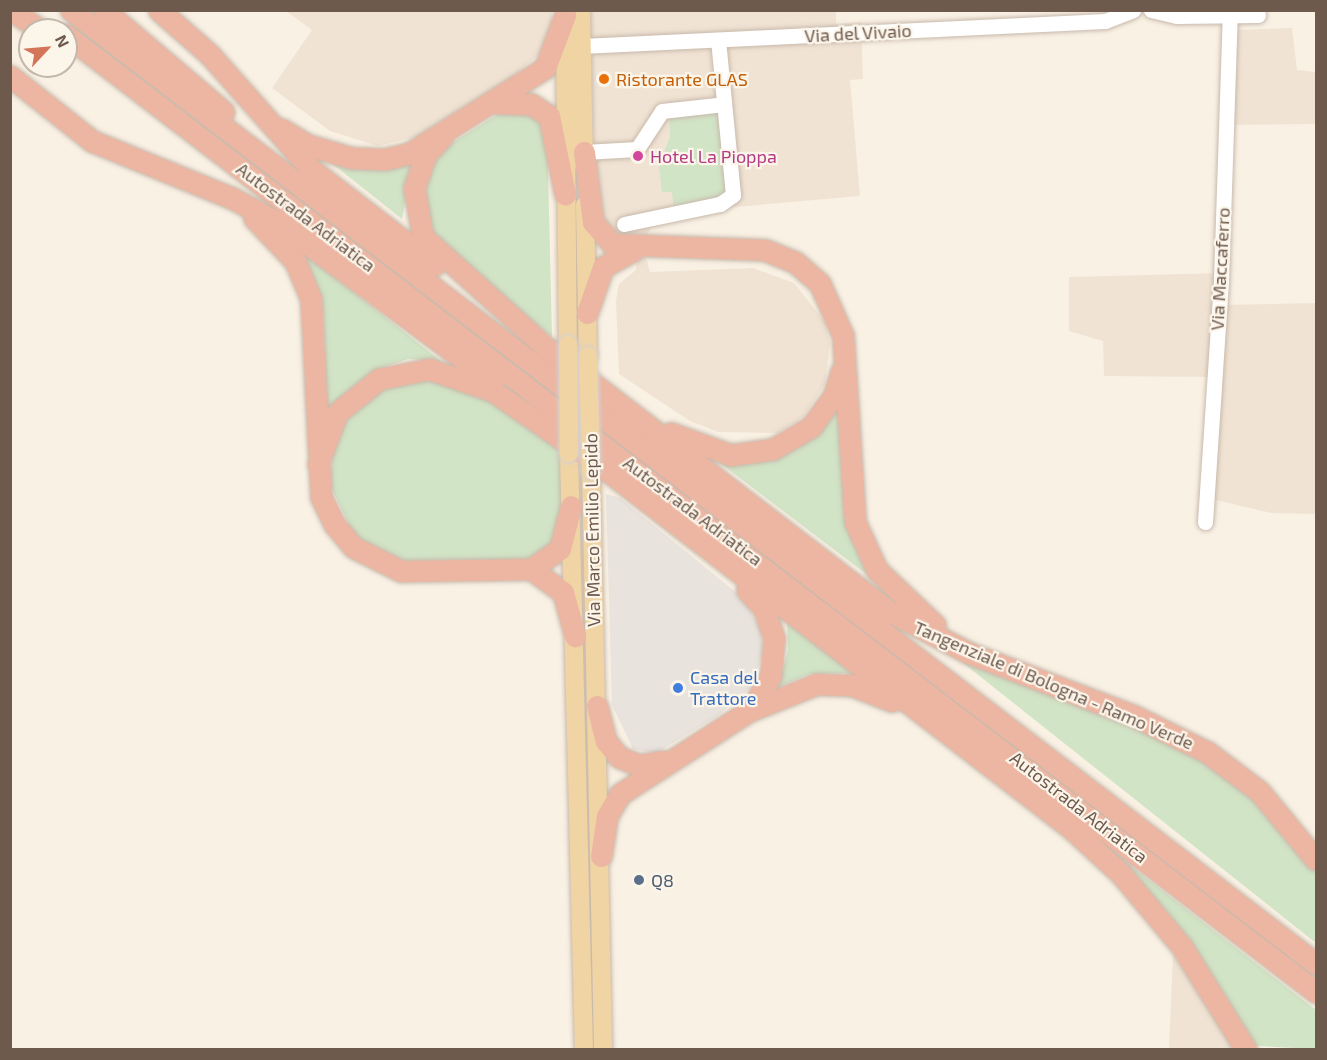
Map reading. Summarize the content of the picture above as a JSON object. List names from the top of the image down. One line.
{"streets":{"highway":["Autostrada Adriatica","Tangenziale di Bologna - Ramo Verde"],"main road":["Via Marco Emilio Lepido"],"street":["Via del Vivaio","Via Maccaferro"]},"crossings":[["Via del Vivaio","Via Marco Emilio Lepido"],["Via Marco Emilio Lepido","Tangenziale di Bologna - Ramo Verde"]],"places":["Ristorante GLAS","Hotel La Pioppa","Casa del Trattore","Q8"],"north":"top right"}
